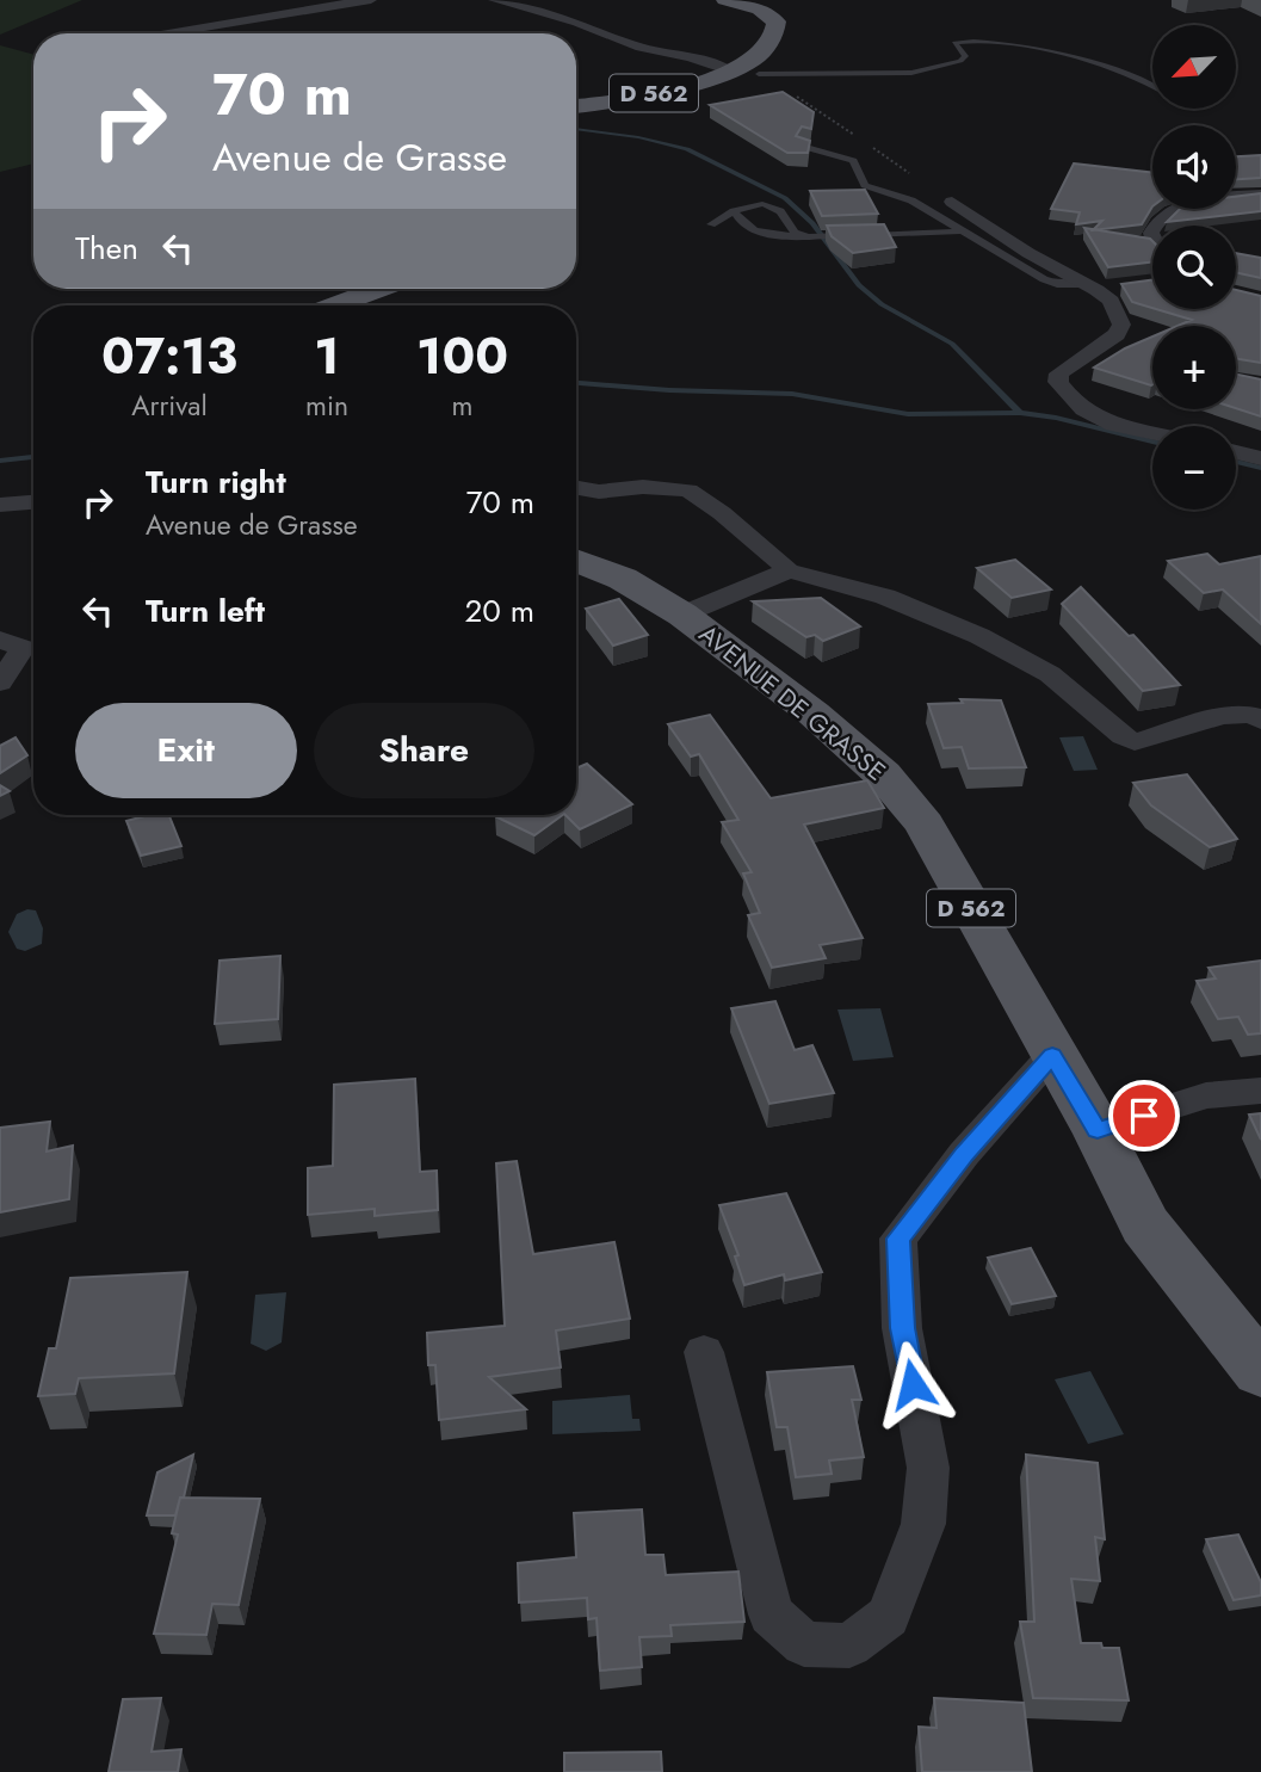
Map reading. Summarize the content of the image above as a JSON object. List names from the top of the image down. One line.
{"streets":{"main road":["D 562","AVENUE DE GRASSE"]},"north":"bottom left","page":{"map_buttons":["+","−"],"turn":["70 m","Avenue de Grasse"],"then":"Then","eta":["07:13","Arrival","1","min","100","m"],"list":[{"name":"Turn right","note":"Avenue de Grasse","value":"70 m"},{"name":"Turn left","value":"20 m"}],"buttons":["Exit","Share"]}}
